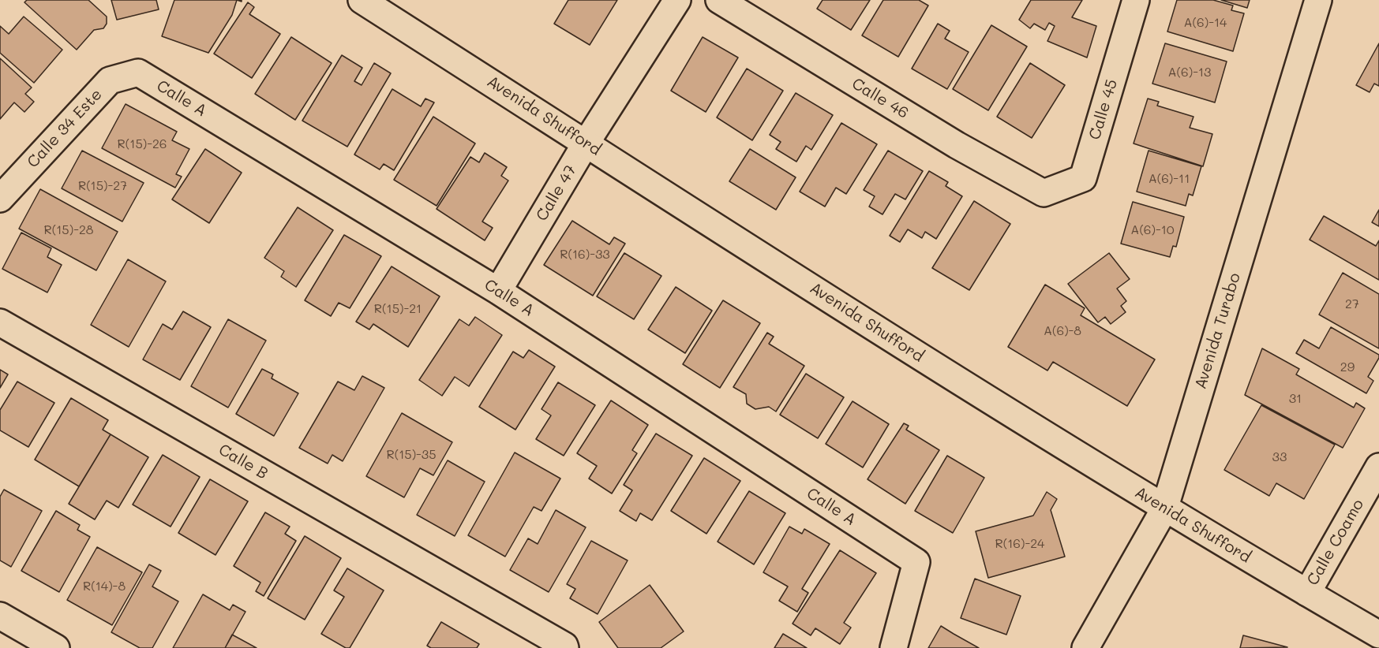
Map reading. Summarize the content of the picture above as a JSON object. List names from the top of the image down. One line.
{"streets":{"street":["Calle A","Calle 46","Calle 45","Avenida Shufford","Calle 34 Este","Calle 47","Avenida Turabo","Calle B","Calle Coamo"]},"crossings":[["Calle A","Calle 34 Este"],["Calle A","Calle 47"],["Calle 46","Calle 45"],["Avenida Shufford","Calle 47"],["Avenida Shufford","Avenida Turabo"],["Avenida Shufford","Calle Coamo"]],"house_numbers":["A(6)-14","A(6)-13","R(15)-26","A(6)-11","R(15)-27","R(15)-28","A(6)-10","R(16)-33","27","R(15)-21","A(6)-8","29","31","R(15)-35","33","R(16)-24","R(14)-8"]}
